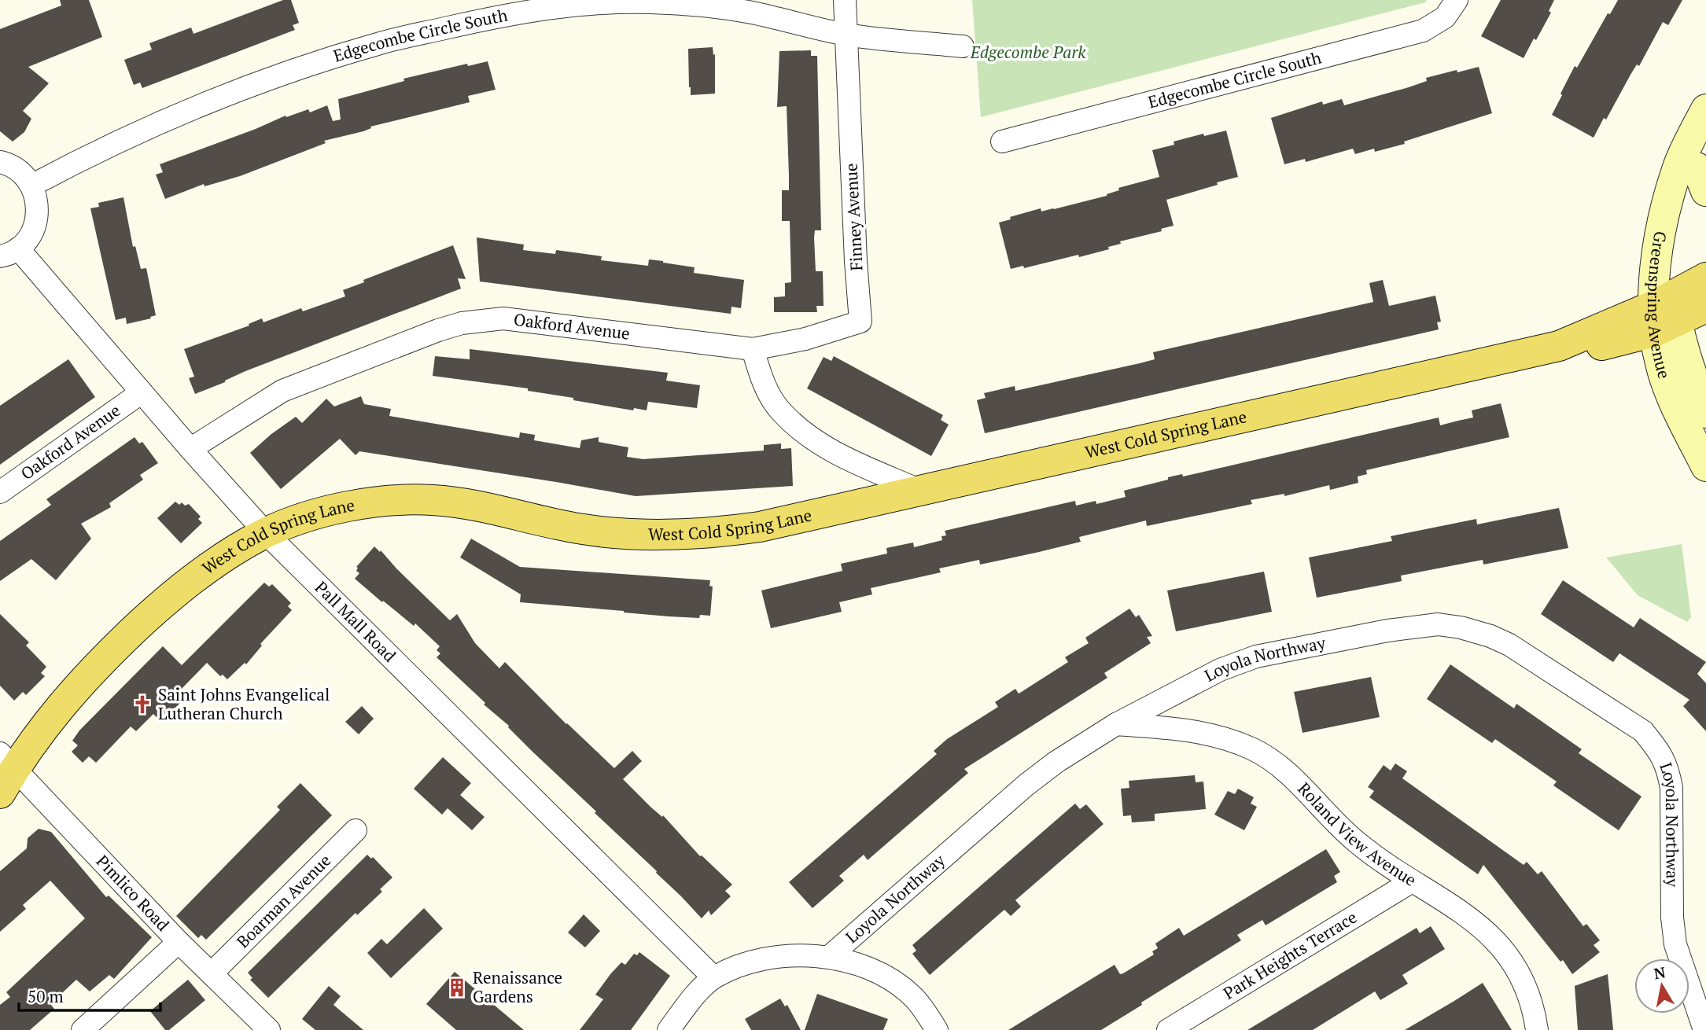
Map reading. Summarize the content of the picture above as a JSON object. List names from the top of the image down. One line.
{"streets":{"main road":["Greenspring Avenue","West Cold Spring Lane"],"street":["Edgecombe Circle South","Finney Avenue","Oakford Avenue","Pall Mall Road","Loyola Northway","Roland View Avenue","Pimlico Road","Boarman Avenue","Park Heights Terrace"]},"crossings":[["Edgecombe Circle South","Finney Avenue"],["Finney Avenue","Oakford Avenue"],["Greenspring Avenue","West Cold Spring Lane"],["Oakford Avenue","Pall Mall Road"],["West Cold Spring Lane","Pall Mall Road"],["West Cold Spring Lane","Pimlico Road"],["Loyola Northway","Roland View Avenue"],["Roland View Avenue","Park Heights Terrace"],["Pimlico Road","Boarman Avenue"]],"parks":["Edgecombe Park"],"places":{"church":["Saint Johns Evangelical Lutheran Church"],"building":["Renaissance Gardens"]},"scale_bar":"50 m","north":"top"}
